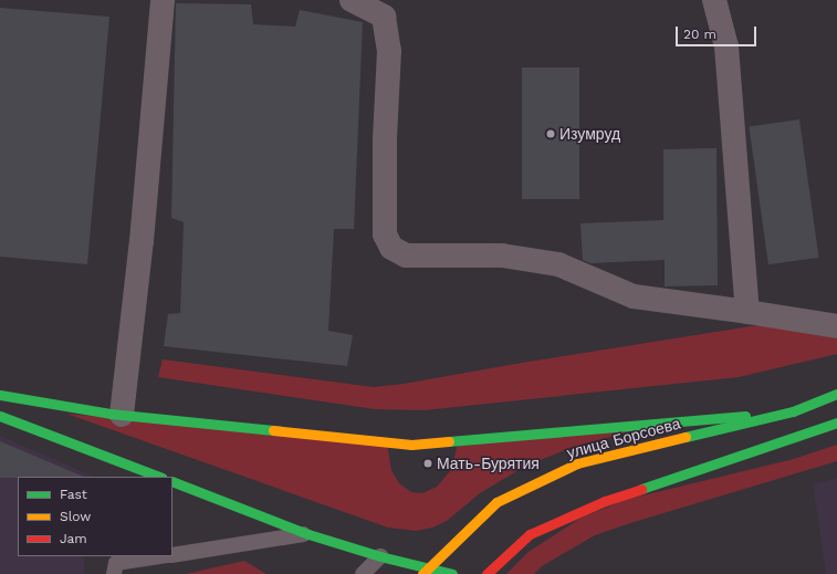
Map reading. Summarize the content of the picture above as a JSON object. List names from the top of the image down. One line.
{"streets":{"street":["улица Борсоева"]},"places":["Изумруд","Мать-Бурятия"],"legend":["Fast","Slow","Jam"],"scale_bar":"20 m"}
